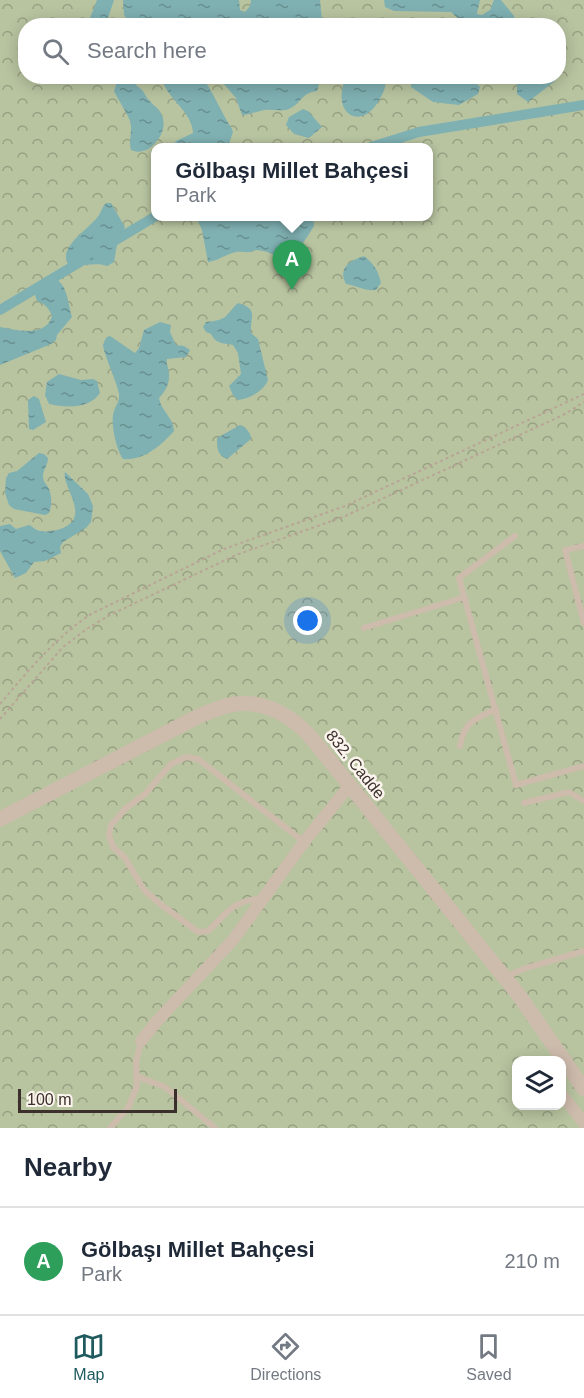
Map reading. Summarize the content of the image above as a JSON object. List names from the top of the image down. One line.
{"streets":{"street":["832. Cadde"]},"scale_bar":"100 m","page":{"search":"Search here","popup":["Gölbaşı Millet Bahçesi","Park"],"pins":"A","scale":"100 m","heading":"Nearby","list":[{"mark":"A","name":"Gölbaşı Millet Bahçesi","note":"Park","value":"210 m"}],"nav":["Map","Directions","Saved"]}}
